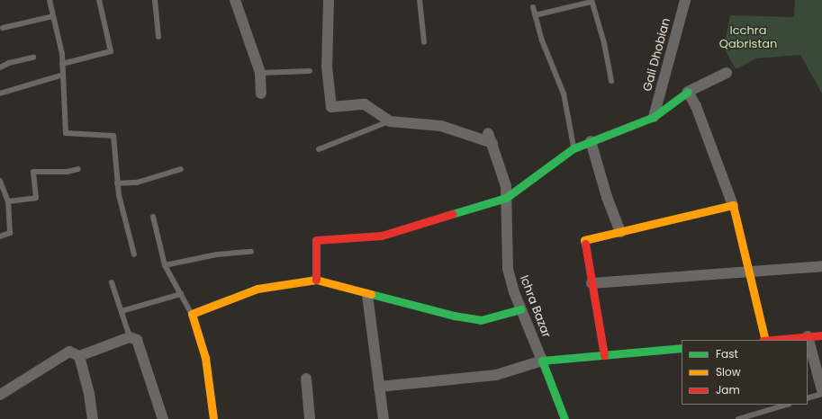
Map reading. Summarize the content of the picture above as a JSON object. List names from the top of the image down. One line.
{"streets":{"street":["Gali Dhobian","Ichra Bazar"]},"parks":["Icchra Qabristan"],"legend":["Fast","Slow","Jam"]}
